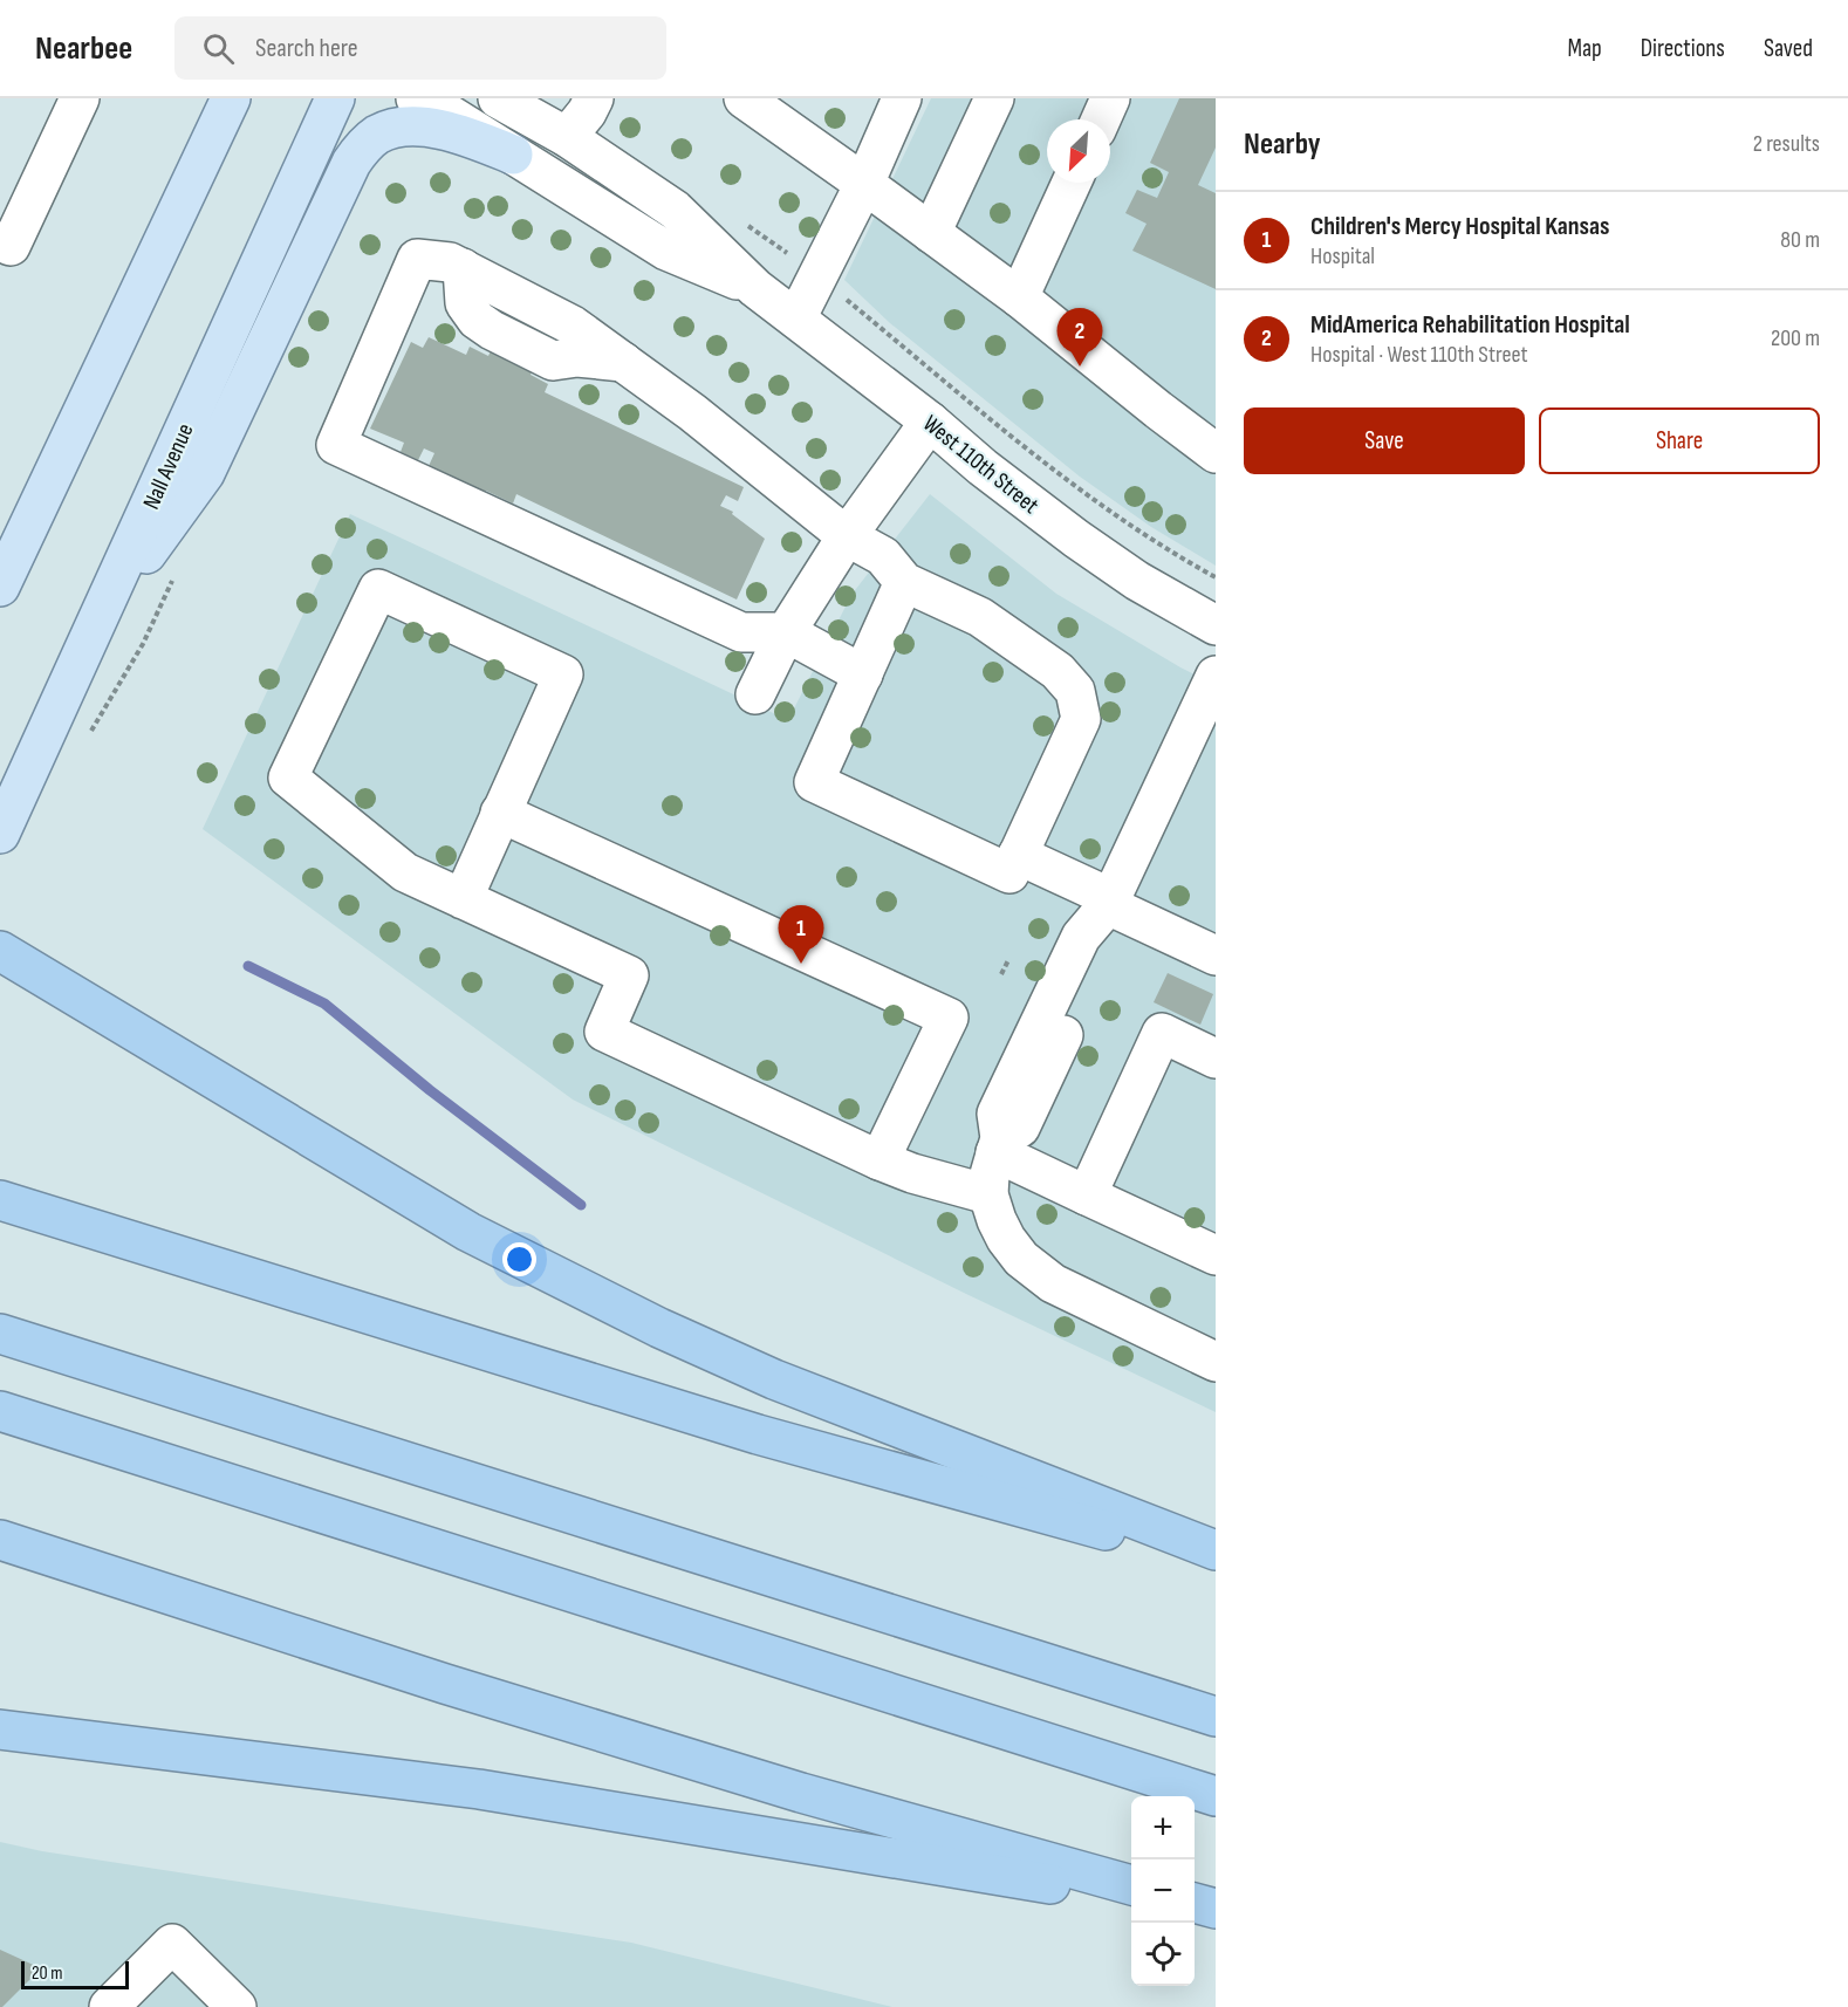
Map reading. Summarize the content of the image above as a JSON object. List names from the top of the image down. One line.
{"streets":{"main road":["Nall Avenue"],"street":["West 110th Street"]},"scale_bar":"20 m","north":"bottom left","page":{"header":"Nearbee","search":"Search here","nav":["Map","Directions","Saved"],"heading":["Nearby","2 results"],"list":[{"mark":"1","name":"Children's Mercy Hospital Kansas","note":"Hospital","value":"80 m"},{"mark":"2","name":"MidAmerica Rehabilitation Hospital","note":"Hospital · West 110th Street","value":"200 m"}],"pins":["2","1"],"buttons":["Save","Share"],"map_buttons":["+","−"],"scale":"20 m"}}
